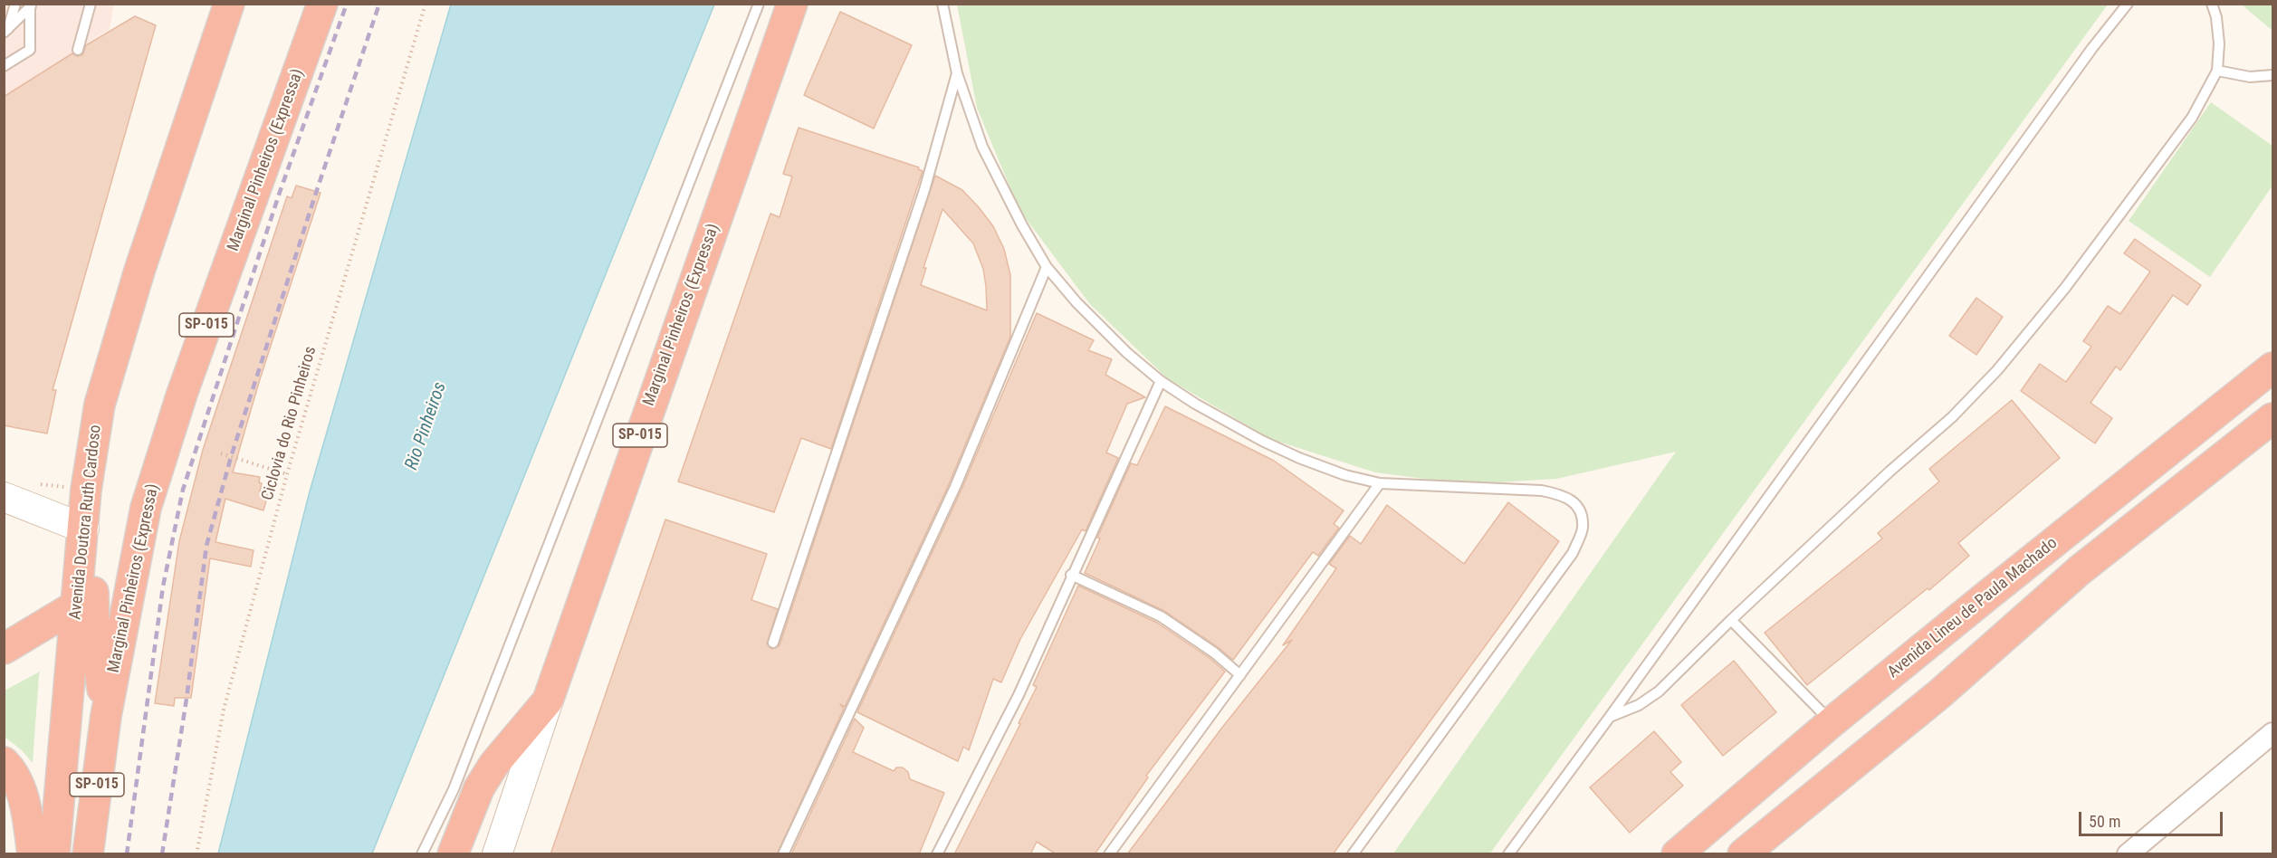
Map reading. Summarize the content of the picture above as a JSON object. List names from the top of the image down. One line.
{"streets":{"highway":["Marginal Pinheiros (Expressa)","SP-015","Avenida Doutora Ruth Cardoso","Avenida Lineu de Paula Machado"],"path":["Ciclovia do Rio Pinheiros"]},"water":["Rio Pinheiros"],"scale_bar":"50 m"}
